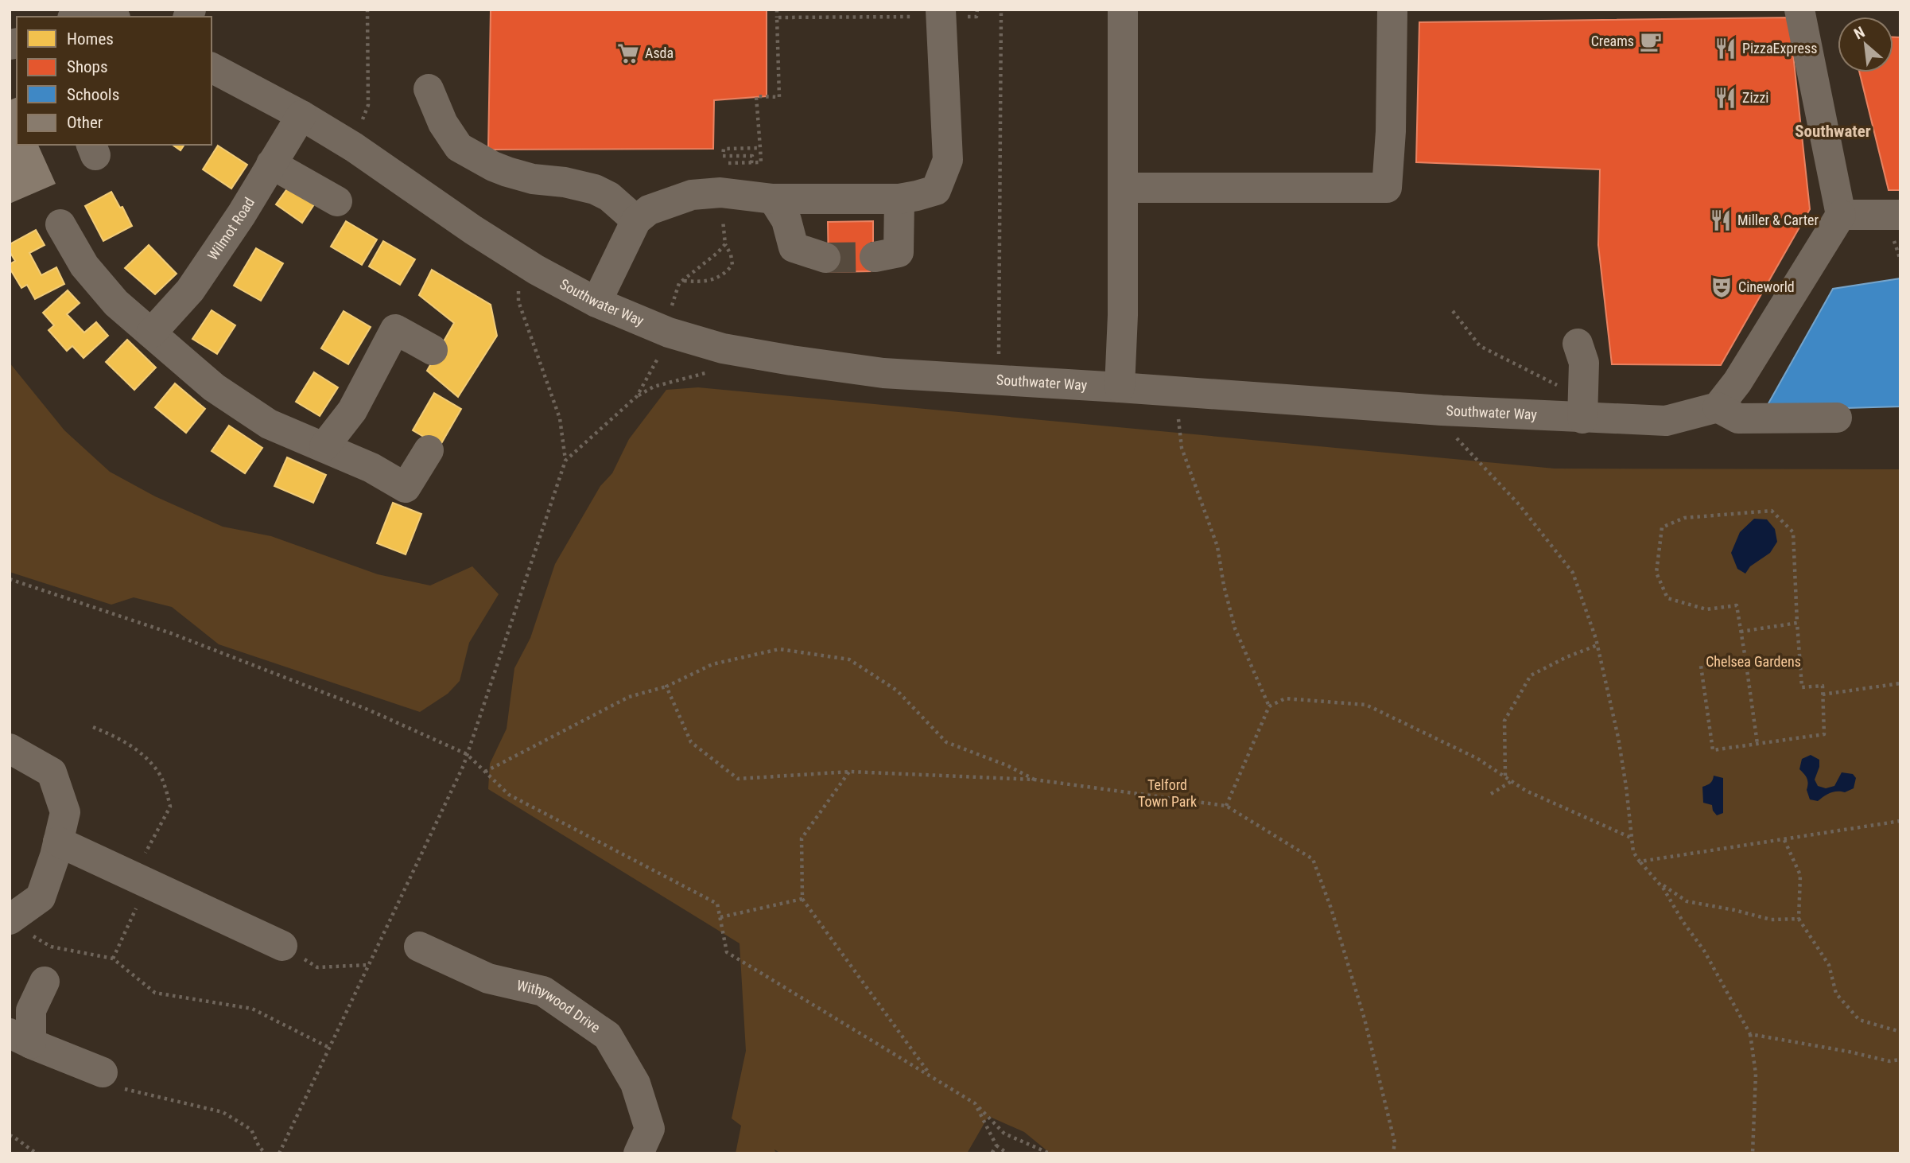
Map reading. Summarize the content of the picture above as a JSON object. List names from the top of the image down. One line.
{"streets":{"street":["Wilmot Road","Southwater Way","Withywood Drive"]},"crossings":[["Wilmot Road","Southwater Way"]],"districts":["Southwater"],"parks":["Chelsea Gardens","Telford Town Park"],"places":{"cafe":["Creams"],"restaurant":["PizzaExpress","Zizzi","Miller & Carter"],"supermarket":["Asda"],"theatre":["Cineworld"]},"legend":["Homes","Shops","Schools","Other"],"north":"top left"}
